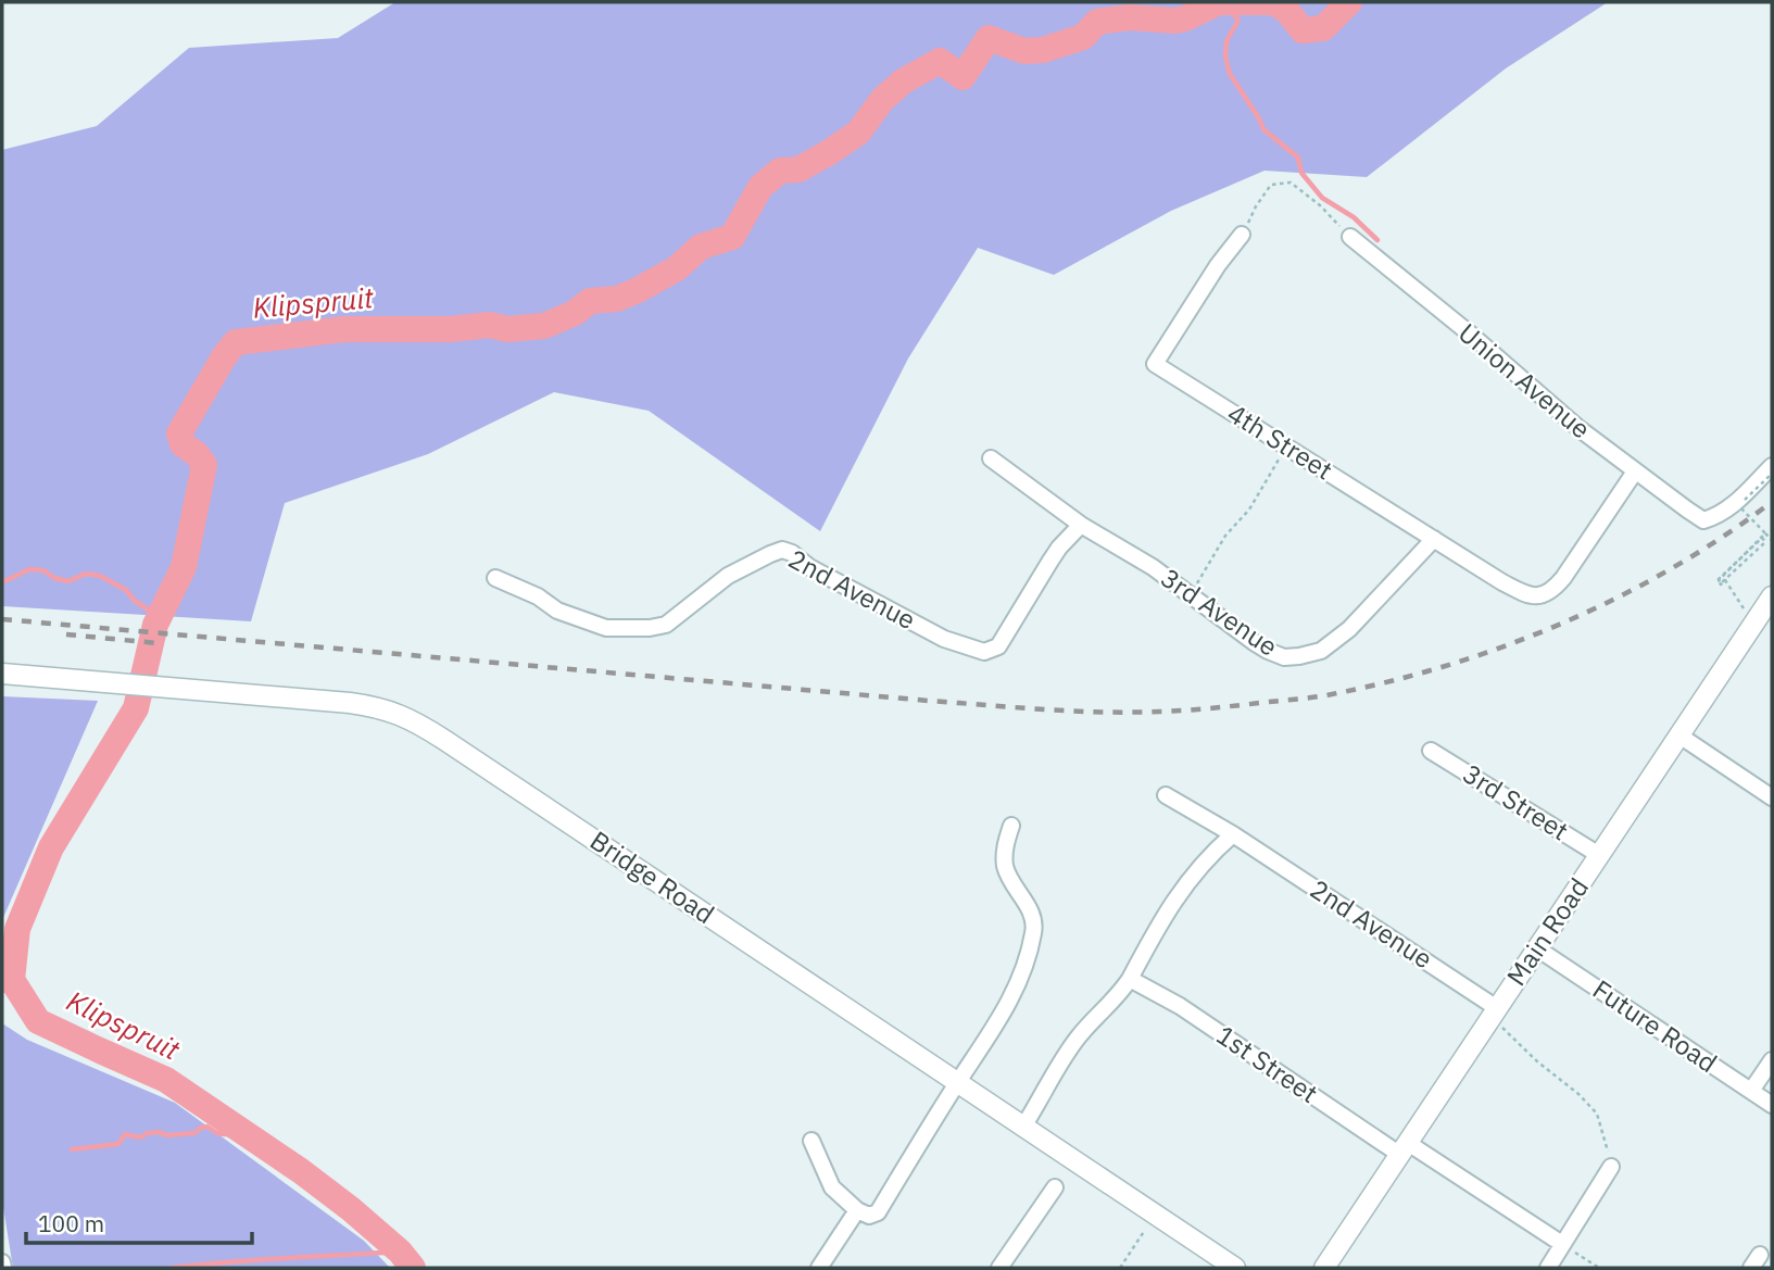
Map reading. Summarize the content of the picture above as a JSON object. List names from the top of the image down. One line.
{"streets":{"street":["Union Avenue","4th Street","2nd Avenue","3rd Avenue","3rd Street","Bridge Road","Main Road","Future Road","1st Street"]},"crossings":[["Union Avenue","4th Street"],["4th Street","3rd Avenue"],["2nd Avenue","3rd Avenue"],["2nd Avenue","Main Road"],["3rd Street","Main Road"],["Main Road","Future Road"],["Main Road","1st Street"]],"water":["Klipspruit"],"scale_bar":"100 m"}
